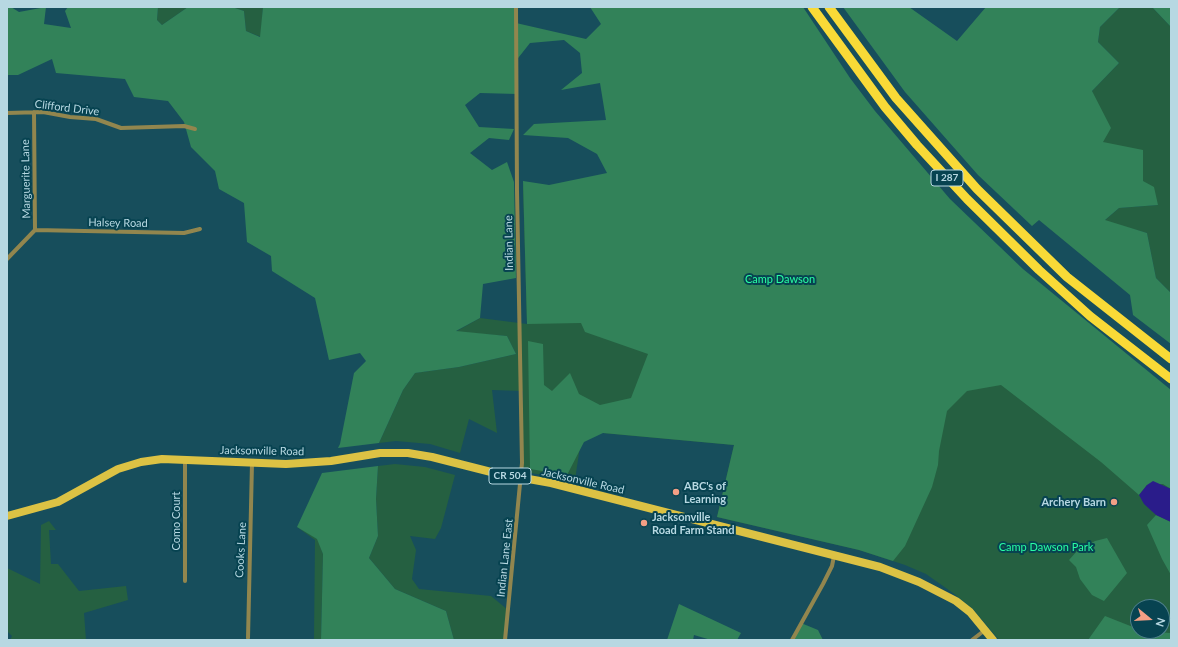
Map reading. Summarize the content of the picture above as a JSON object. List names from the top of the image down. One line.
{"streets":{"highway":["I 287"],"main road":["Jacksonville Road","CR 504"],"street":["Clifford Drive","Marguerite Lane","Halsey Road","Indian Lane","Como Court","Cooks Lane","Indian Lane East"]},"crossings":[["Clifford Drive","Marguerite Lane"],["Marguerite Lane","Halsey Road"],["Indian Lane","Jacksonville Road"],["Indian Lane","Indian Lane East"],["Jacksonville Road","Como Court"],["Jacksonville Road","Cooks Lane"],["Jacksonville Road","Indian Lane East"]],"parks":["Camp Dawson","Camp Dawson Park"],"places":["ABC's of Learning","Archery Barn","Jacksonville Road Farm Stand"],"north":"right"}
